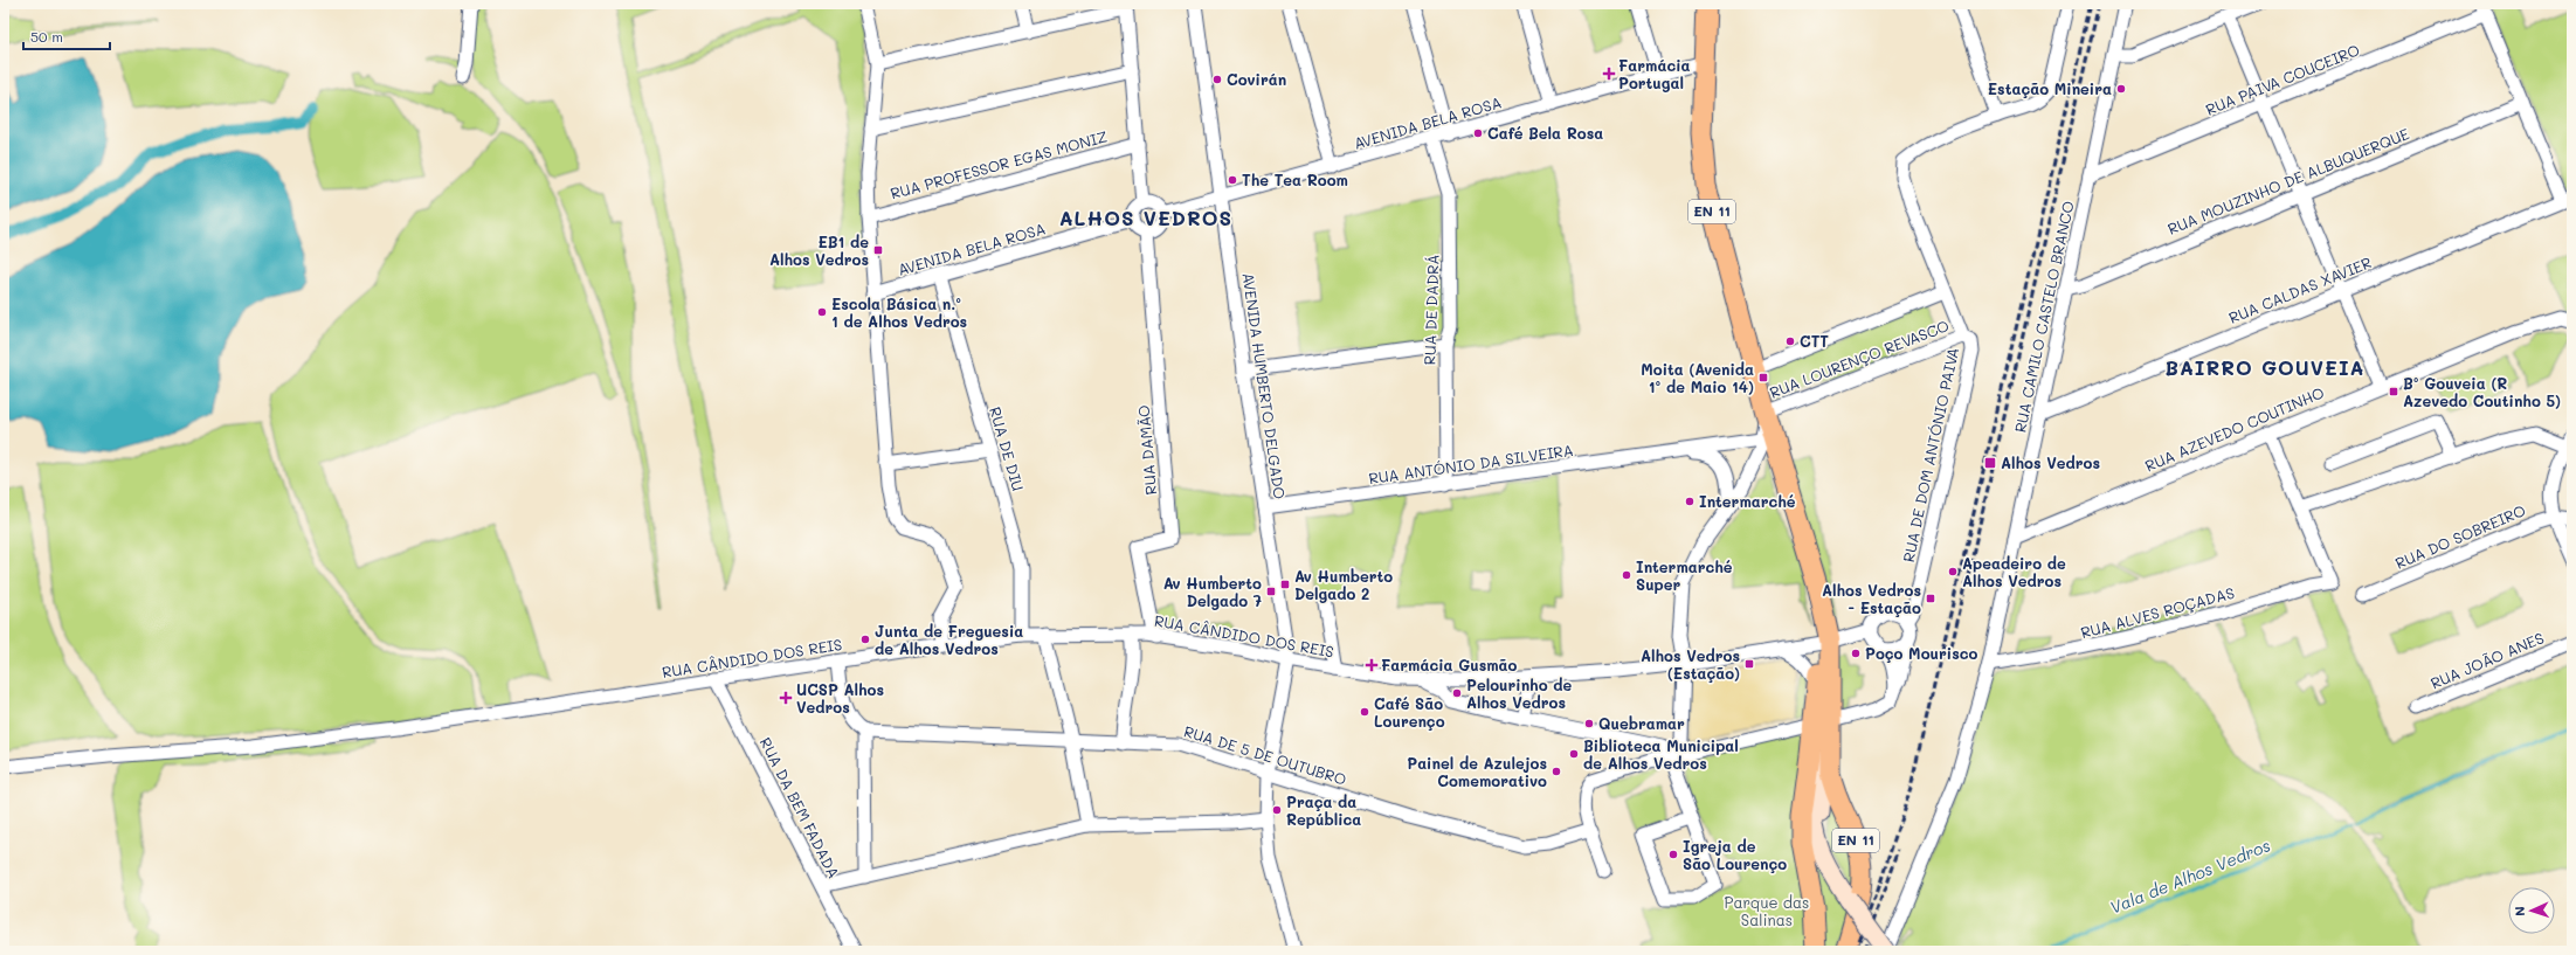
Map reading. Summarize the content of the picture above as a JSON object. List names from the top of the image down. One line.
{"streets":{"main road":["EN 11"],"street":["RUA PAIVA COUCEIRO","AVENIDA BELA ROSA","RUA PROFESSOR EGAS MONIZ","RUA MOUZINHO DE ALBUQUERQUE","RUA CALDAS XAVIER","RUA DE DADRÁ","RUA CAMILO CASTELO BRANCO","RUA LOURENÇO REVASCO","AVENIDA HUMBERTO DELGADO","RUA AZEVEDO COUTINHO","RUA DE DIU","RUA DAMÃO","RUA DE DOM ANTÓNIO PAIVA","RUA ANTÓNIO DA SILVEIRA","RUA DO SOBREIRO","RUA ALVES ROÇADAS","RUA CÂNDIDO DOS REIS","RUA JOÃO ANES","RUA DE 5 DE OUTUBRO","RUA DA BEM FADADA"]},"crossings":[["RUA PAIVA COUCEIRO","RUA CAMILO CASTELO BRANCO"],["AVENIDA BELA ROSA","EN 11"],["AVENIDA BELA ROSA","RUA DE DADRÁ"],["AVENIDA BELA ROSA","AVENIDA HUMBERTO DELGADO"],["AVENIDA BELA ROSA","RUA DE DIU"],["AVENIDA BELA ROSA","RUA DAMÃO"],["RUA MOUZINHO DE ALBUQUERQUE","RUA CAMILO CASTELO BRANCO"],["EN 11","RUA LOURENÇO REVASCO"],["EN 11","RUA CÂNDIDO DOS REIS"],["RUA CALDAS XAVIER","RUA CAMILO CASTELO BRANCO"],["RUA DE DADRÁ","RUA ANTÓNIO DA SILVEIRA"],["RUA CAMILO CASTELO BRANCO","RUA AZEVEDO COUTINHO"],["RUA CAMILO CASTELO BRANCO","RUA ALVES ROÇADAS"],["RUA LOURENÇO REVASCO","RUA DE DOM ANTÓNIO PAIVA"],["AVENIDA HUMBERTO DELGADO","RUA ANTÓNIO DA SILVEIRA"],["AVENIDA HUMBERTO DELGADO","RUA CÂNDIDO DOS REIS"],["AVENIDA HUMBERTO DELGADO","RUA DE 5 DE OUTUBRO"],["RUA DE DIU","RUA CÂNDIDO DOS REIS"],["RUA DAMÃO","RUA CÂNDIDO DOS REIS"],["RUA DE DOM ANTÓNIO PAIVA","RUA CÂNDIDO DOS REIS"],["RUA CÂNDIDO DOS REIS","RUA DA BEM FADADA"]],"districts":["ALHOS VEDROS","BAIRRO GOUVEIA"],"water":["Vala de Alhos Vedros"],"parks":["Parque das Salinas"],"places":{"health":["Farmácia Portugal","Farmácia Gusmão","UCSP Alhos Vedros"],"other":["Covirán","Estação Mineira","Café Bela Rosa","The Tea Room","Escola Básica n.º 1 de Alhos Vedros","CTT","Intermarché","Apeadeiro de Alhos Vedros","Intermarché Super","Junta de Freguesia de Alhos Vedros","Poço Mourisco","Pelourinho de Alhos Vedros","Café São Lourenço","Quebramar","Biblioteca Municipal de Alhos Vedros","Painel de Azulejos Comemorativo","Praça da República","Igreja de São Lourenço"],"transit":["EB1 de Alhos Vedros","Moita (Avenida 1º de Maio 14)","Bº Gouveia (R Azevedo Coutinho 5)","Alhos Vedros","Av Humberto Delgado 2","Av Humberto Delgado 7","Alhos Vedros - Estação","Alhos Vedros (Estação)"]},"scale_bar":"50 m","north":"left"}
